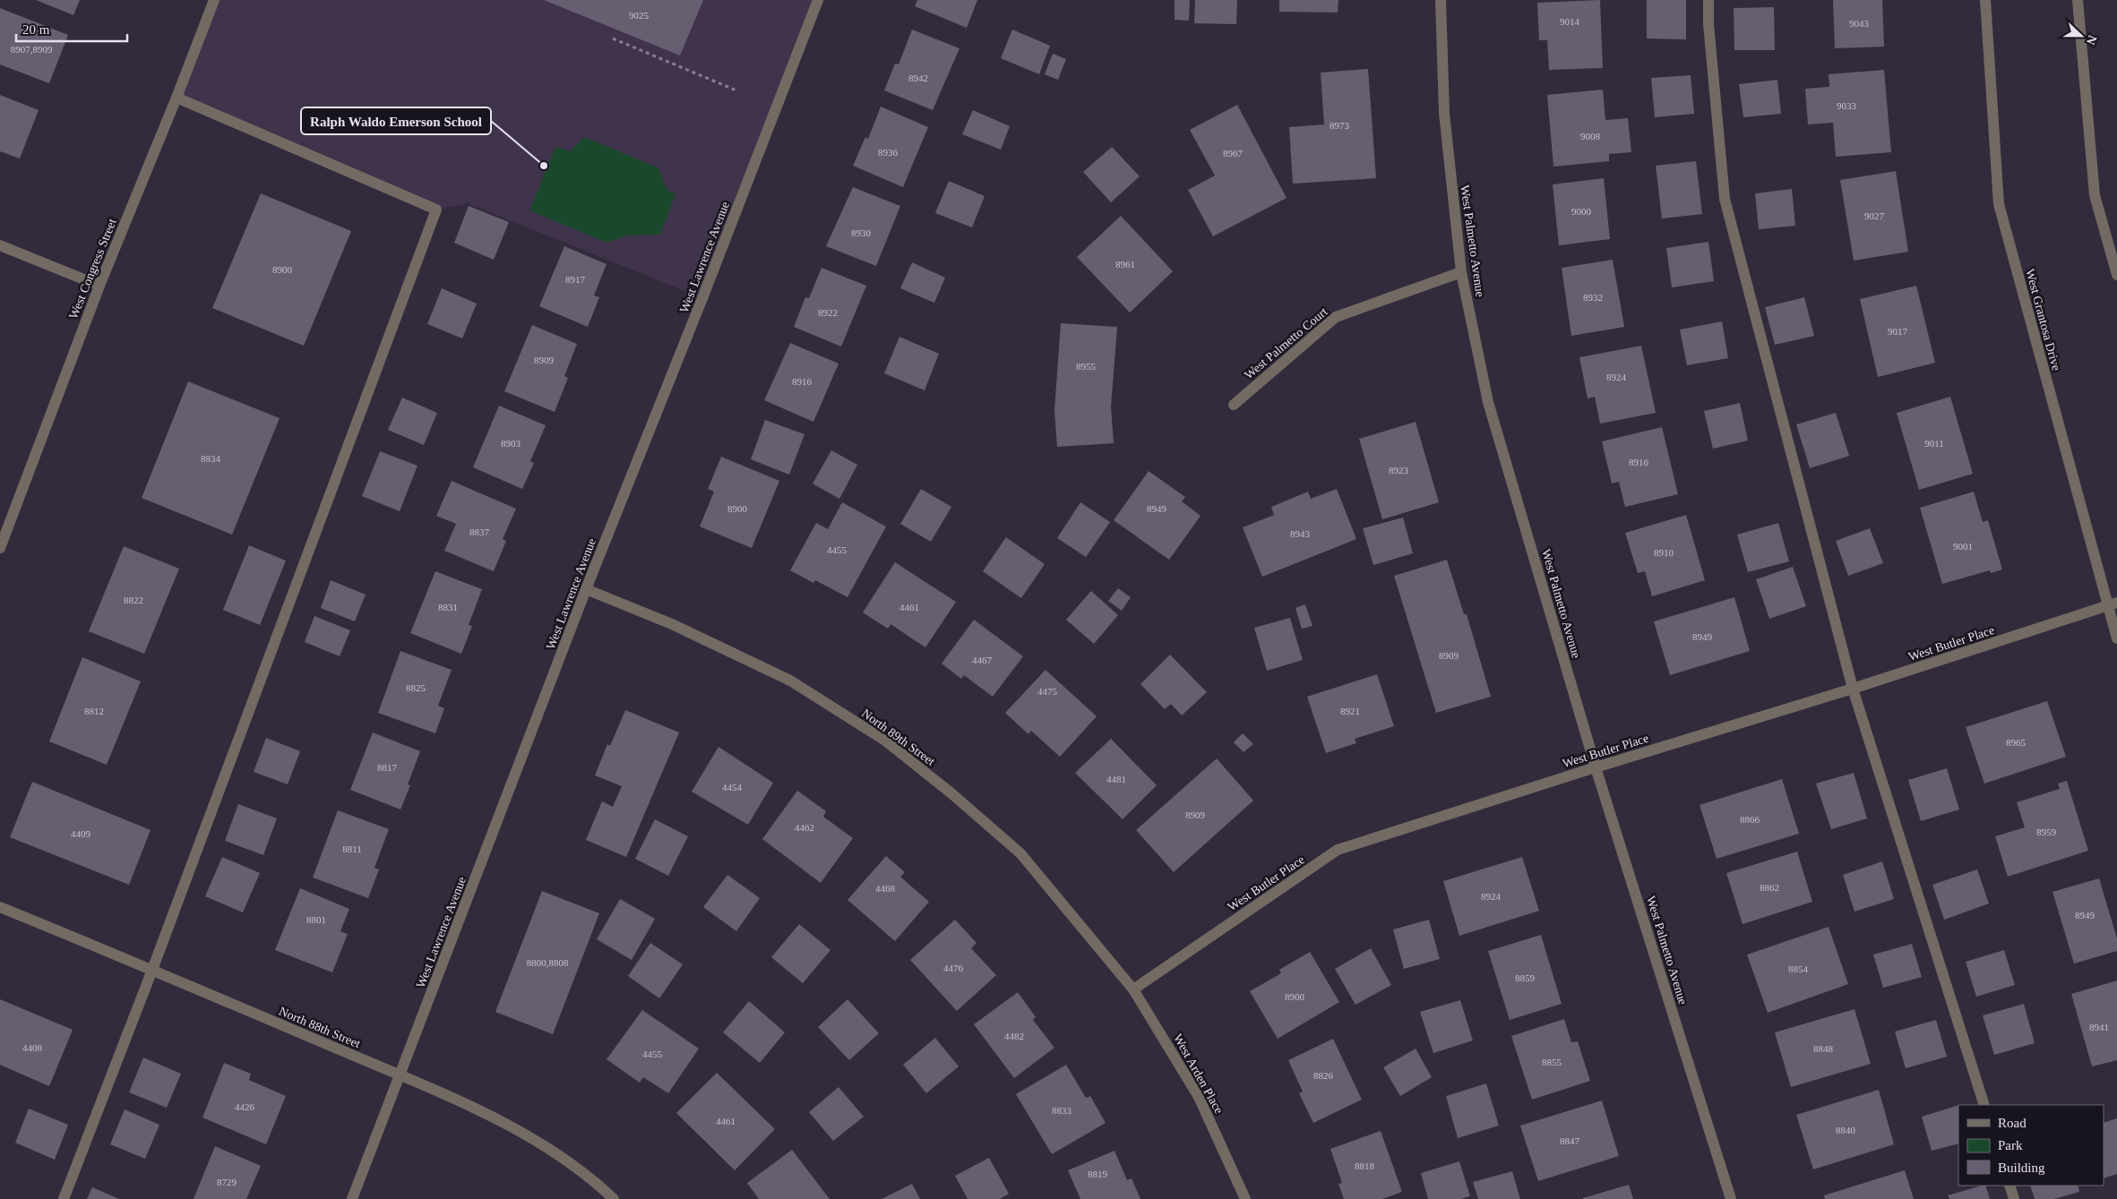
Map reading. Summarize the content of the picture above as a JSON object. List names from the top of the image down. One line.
{"streets":{"street":["West Palmetto Avenue","West Lawrence Avenue","West Congress Street","West Grantosa Drive","West Palmetto Court","West Butler Place","North 89th Street","North 88th Street","West Arden Place"]},"crossings":[["West Palmetto Avenue","West Palmetto Court"],["West Palmetto Avenue","West Butler Place"],["West Lawrence Avenue","North 89th Street"],["West Lawrence Avenue","North 88th Street"],["West Grantosa Drive","West Butler Place"],["West Butler Place","North 89th Street"],["West Butler Place","West Arden Place"],["North 89th Street","West Arden Place"]],"places":["Ralph Waldo Emerson School"],"house_numbers":["9025","9014","9043","8907,8909","8942","9033","8973","9008","8936","8967","9000","9027","8930","8961","8900","8917","8932","8922","9017","8909","8955","8924","8916","8903","9011","8834","8916","8923","8900","8949","8837","8943","9001","4455","8910","8822","8831","4461","8949","8909","4467","8825","4475","8812","8921","8965","8817","4481","4454","8909","8866","4462","8959","4409","8811","8862","4468","8924","8949","8801","8800,8808","4476","8854","8859","8900","8941","4482","4408","8848","4455","8855","8826","4426","8833","4461","8840","8847","8818","8819","8729"],"legend":["Road","Park","Building"],"scale_bar":"20 m","north":"right"}
